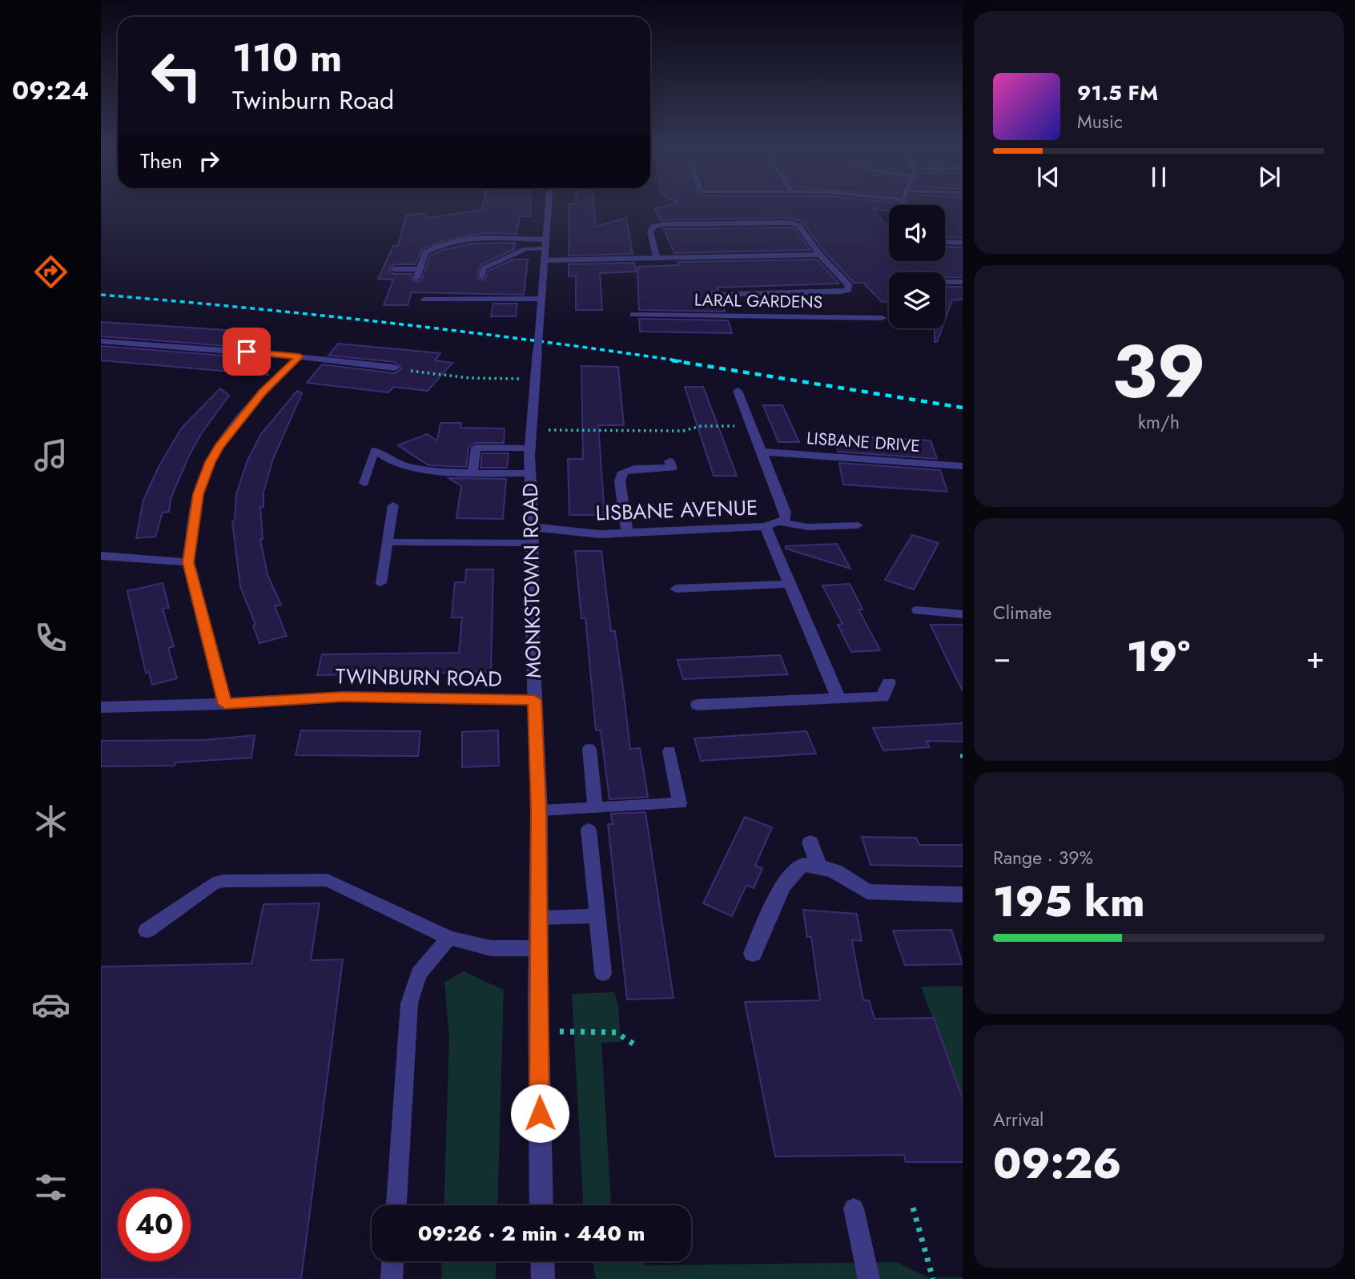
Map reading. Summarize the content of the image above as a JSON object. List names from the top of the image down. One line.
{"streets":{"street":["LARAL GARDENS","LISBANE DRIVE","LISBANE AVENUE","MONKSTOWN ROAD","TWINBURN ROAD"]},"crossings":[["LISBANE DRIVE","LISBANE AVENUE"],["LISBANE AVENUE","MONKSTOWN ROAD"],["MONKSTOWN ROAD","TWINBURN ROAD"]],"page":{"tabs":"09:24","turn":["110 m","Twinburn Road"],"song":["91.5 FM","Music"],"then":"Then","tile":[["39","km/h"],"Climate",["Range · 39%","195 km"],["Arrival","09:26"]],"heat":["−","19°","+"],"limit":"40","trip":"09:26 · 2 min · 440 m"}}
